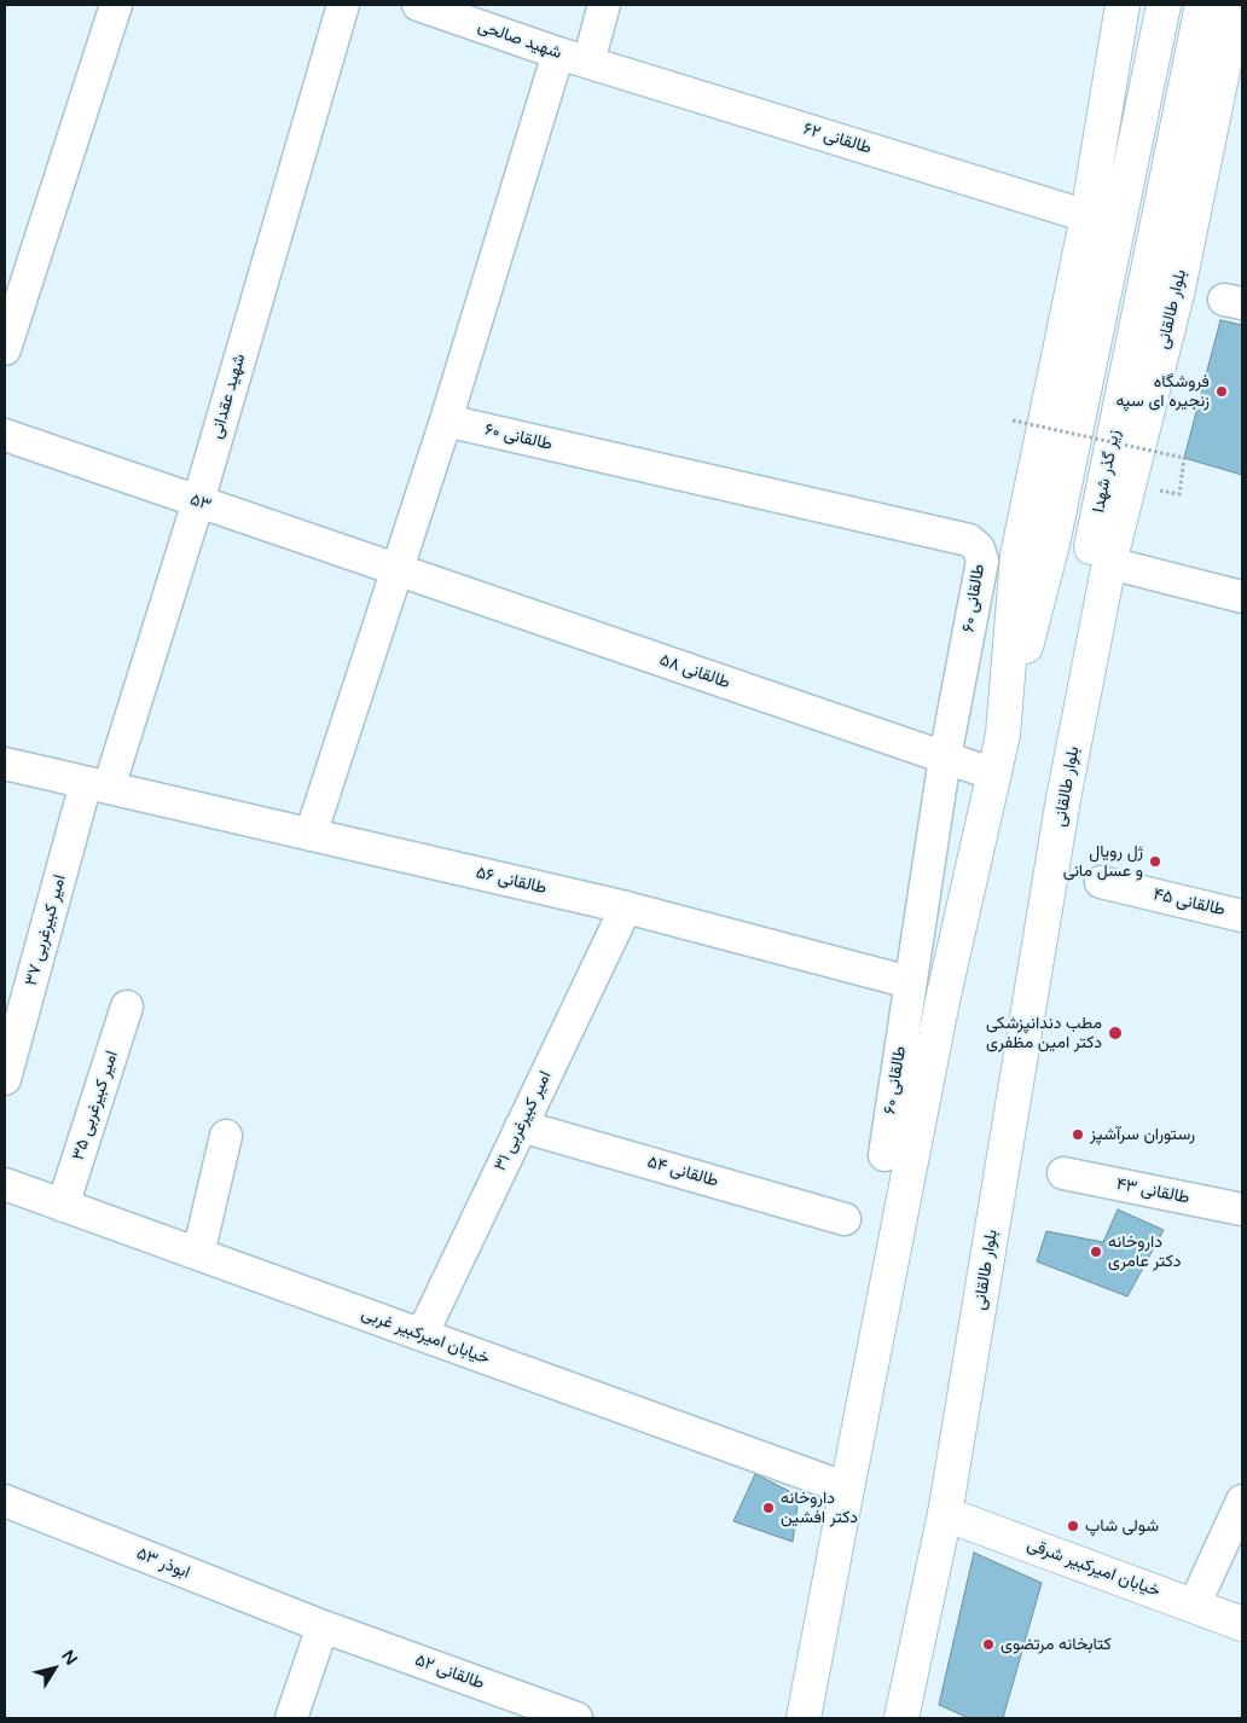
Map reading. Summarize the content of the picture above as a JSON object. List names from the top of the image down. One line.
{"streets":{"main road":["بلوار طالقانی","زیر گذر شهدا","خیابان امیرکبیر شرقی"],"street":["شهید صالحی","طالقانی ۶۲","شهید عقدانی","طالقانی ۶۰","۵۳","طالقانی ۵۸","طالقانی ۵۶","طالقانی ۴۵","امیر کبیرغربی ۳۷","امیر کبیرغربی ۳۵","امیر کبیرغربی ۳۱","طالقانی ۵۴","طالقانی ۴۳","خیابان امیرکبیر غربی","ابوذر ۵۳","طالقانی ۵۲"]},"crossings":[["شهید صالحی","طالقانی ۶۲"],["بلوار طالقانی","زیر گذر شهدا"],["بلوار طالقانی","خیابان امیرکبیر شرقی"],["شهید عقدانی","۵۳"],["شهید عقدانی","طالقانی ۵۶"],["شهید عقدانی","امیر کبیرغربی ۳۷"],["طالقانی ۶۰","طالقانی ۵۸"],["طالقانی ۶۰","طالقانی ۵۶"],["۵۳","طالقانی ۵۸"],["طالقانی ۵۶","امیر کبیرغربی ۳۷"],["طالقانی ۵۶","امیر کبیرغربی ۳۱"],["امیر کبیرغربی ۳۵","خیابان امیرکبیر غربی"],["امیر کبیرغربی ۳۱","طالقانی ۵۴"],["امیر کبیرغربی ۳۱","خیابان امیرکبیر غربی"],["ابوذر ۵۳","طالقانی ۵۲"]],"places":["فروشگاه زنجیره ای سپه","ژل رویال و عسل مانی","مطب دندانپزشکی دکتر امین مظفری","رستوران سرآشپز","داروخانه دکتر عامری","داروخانه دکتر افشین","شولی شاپ","کتابخانه مرتضوی"],"north":"top right"}
